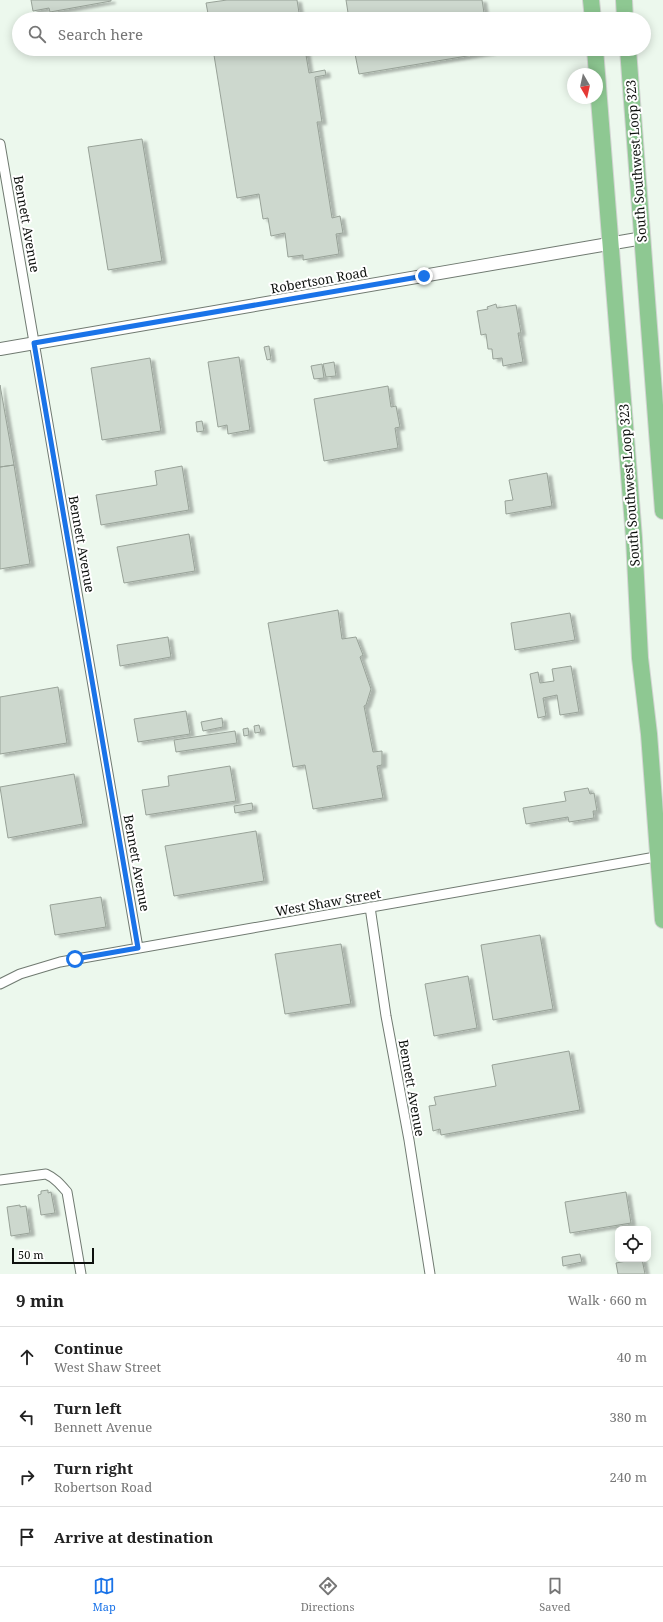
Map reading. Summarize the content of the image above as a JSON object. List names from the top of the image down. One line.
{"streets":{"highway":["South Southwest Loop 323"],"street":["Bennett Avenue","Robertson Road","West Shaw Street"]},"crossings":[["South Southwest Loop 323","Robertson Road"],["South Southwest Loop 323","West Shaw Street"],["Bennett Avenue","Robertson Road"],["Bennett Avenue","West Shaw Street"]],"scale_bar":"50 m","north":"bottom","page":{"search":"Search here","scale":"50 m","heading":["9 min","Walk · 660 m"],"list":[["Continue","West Shaw Street","40 m"],["Turn left","Bennett Avenue","380 m"],["Turn right","Robertson Road","240 m"],"Arrive at destination"],"nav":["Map","Directions","Saved"]}}
